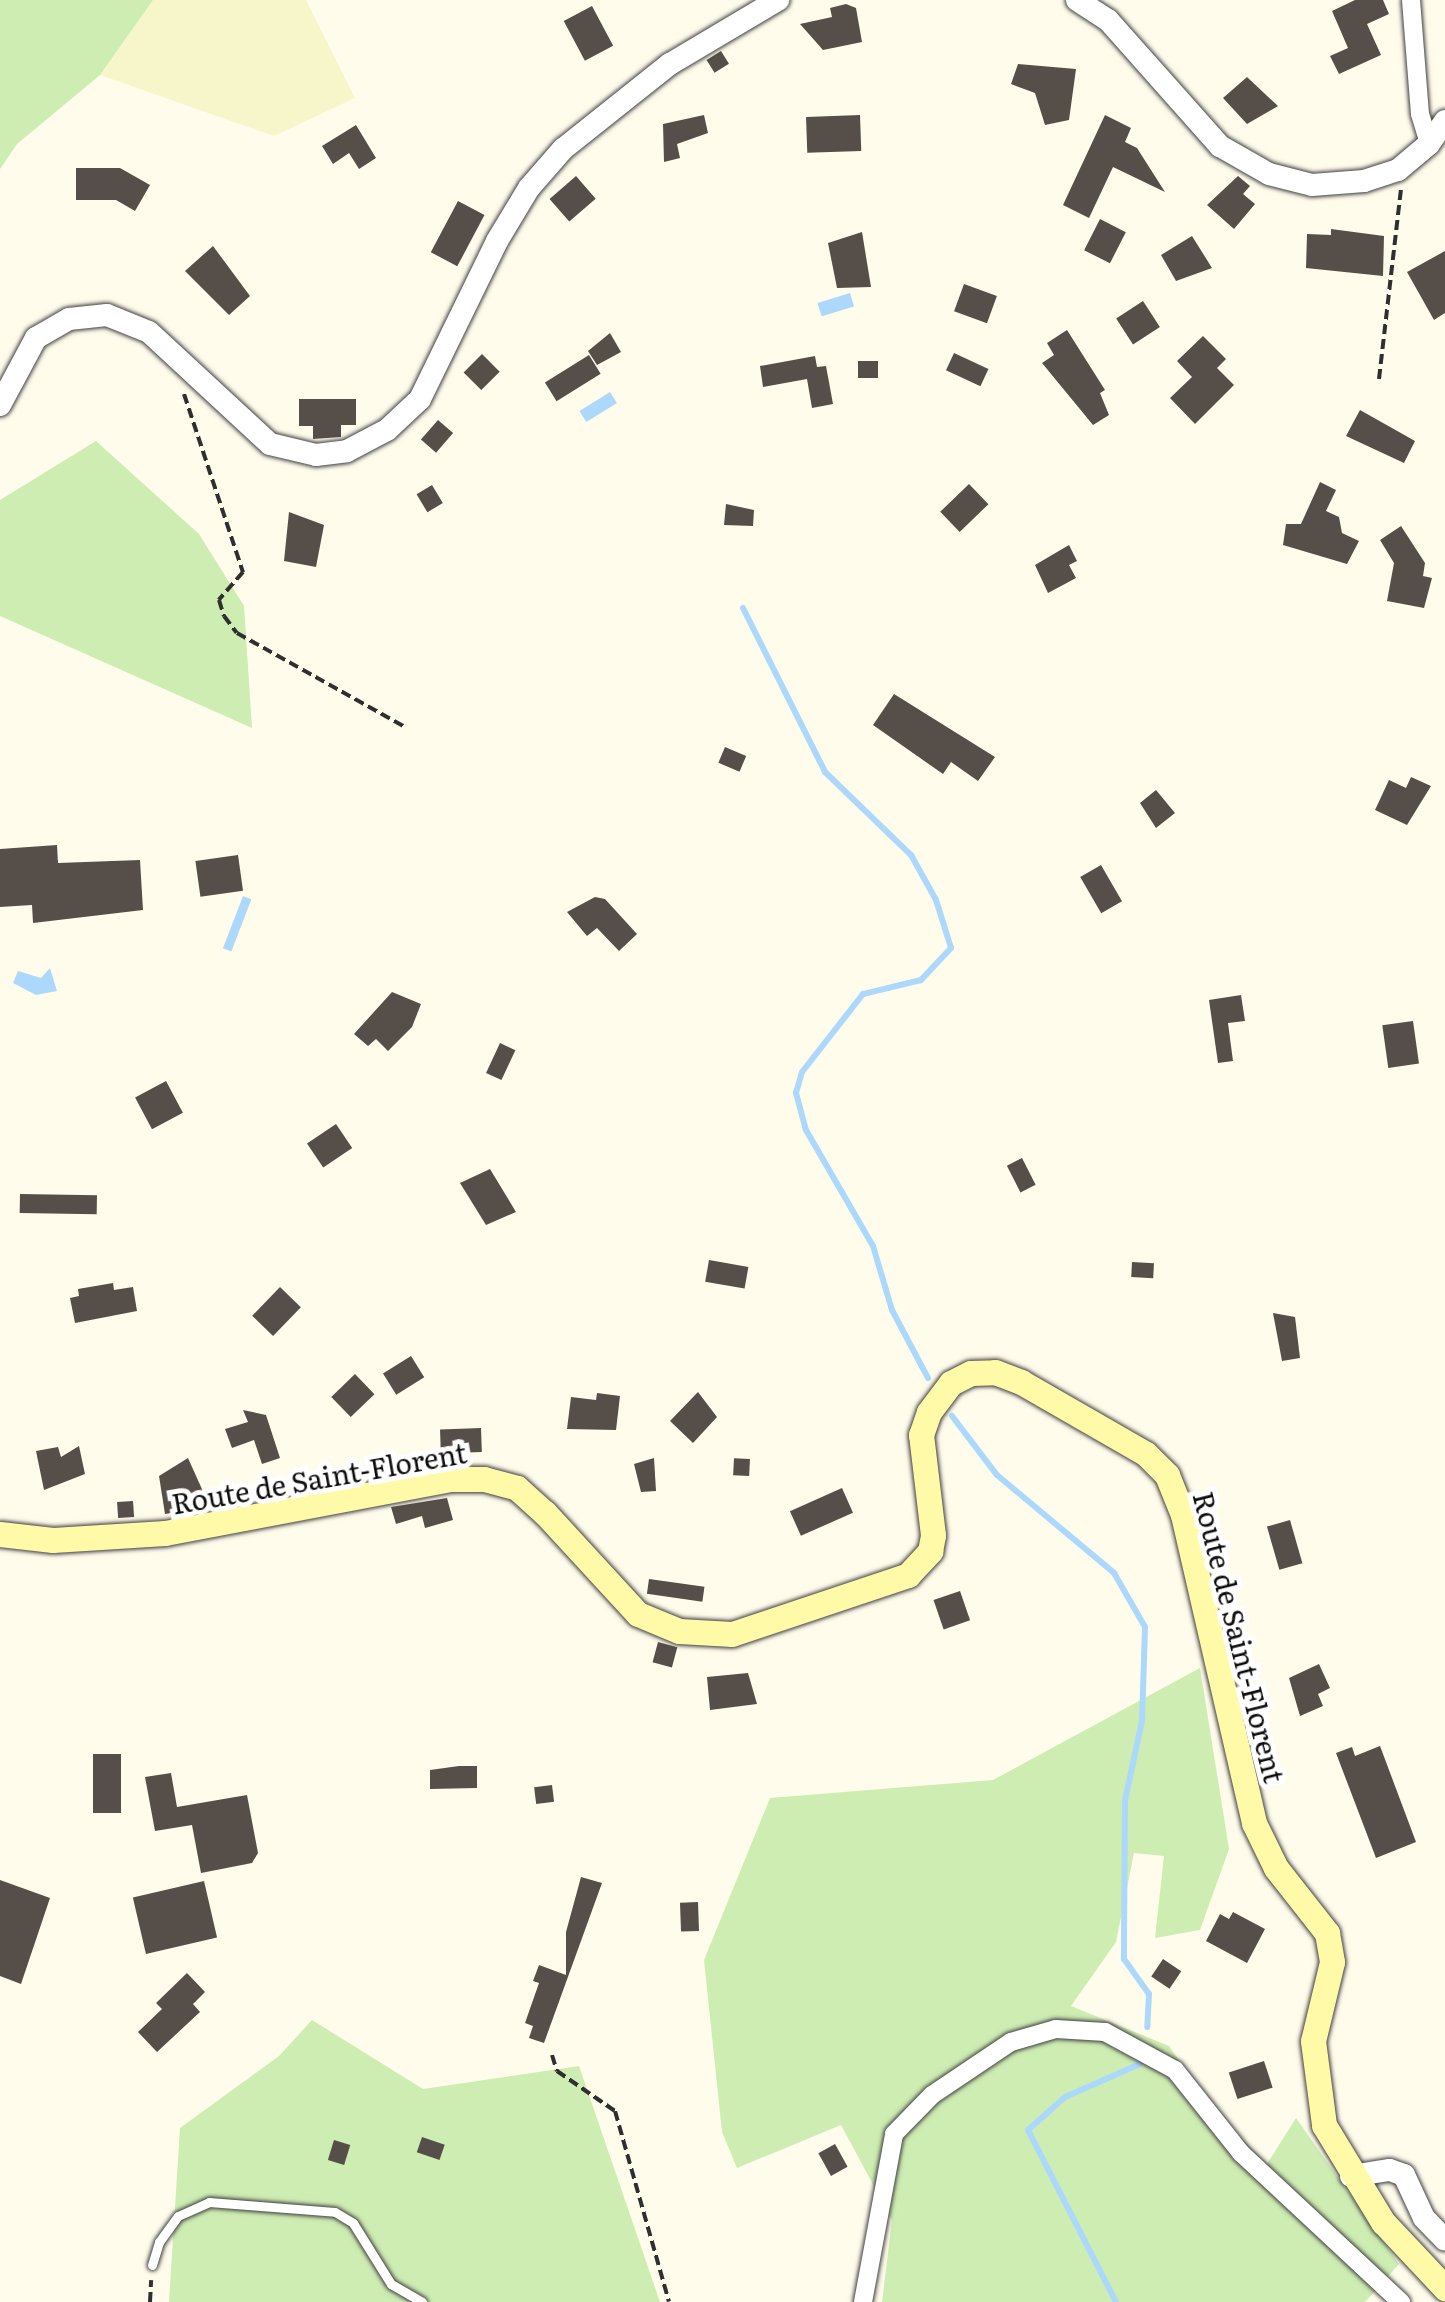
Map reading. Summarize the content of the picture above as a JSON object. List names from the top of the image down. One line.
{"streets":{"main road":["Route de Saint-Florent"]}}
